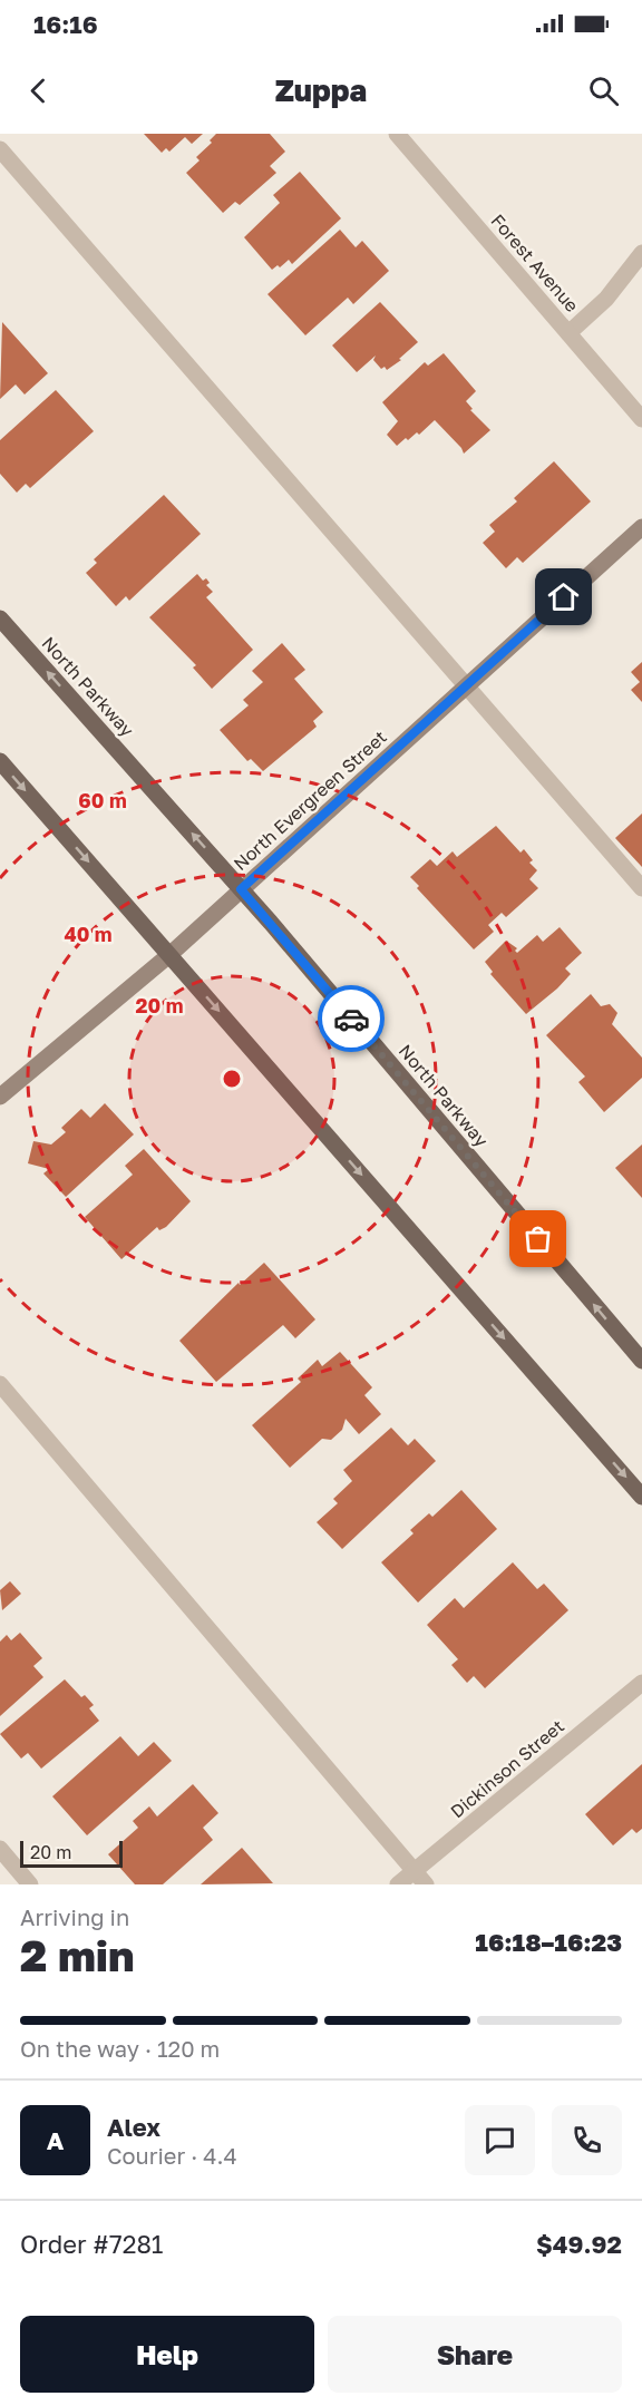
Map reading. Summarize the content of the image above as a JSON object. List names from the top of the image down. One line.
{"streets":{"main road":["North Parkway"],"street":["Forest Avenue","North Evergreen Street","Dickinson Street"]},"crossings":[["North Parkway","North Evergreen Street"]],"scale_bar":"20 m","page":{"status":"16:16","header":"Zuppa","scale":"20 m","heading":["2 min","Arriving in","16:18–16:23"],"panel":["Alex","Courier · 4.4","Order #7281","$49.92"],"bar":"On the way · 120 m","round":"A","buttons":["Help","Share"]},"rings":["60 m","40 m","20 m"]}
